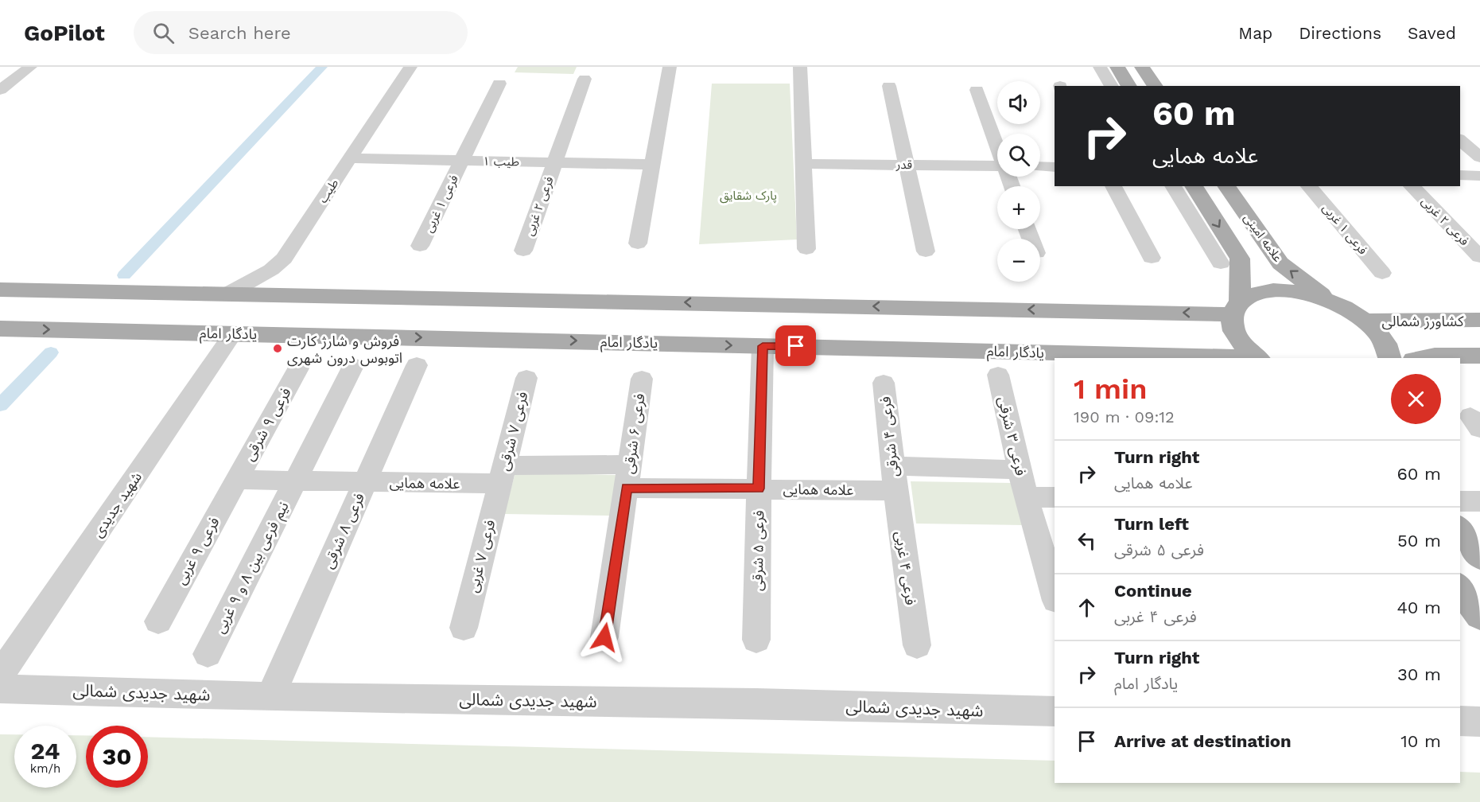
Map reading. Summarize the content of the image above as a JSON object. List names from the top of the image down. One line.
{"streets":{"main road":["علامه امینی","کشاورز شمالی","یادگار امام"],"street":["طیب ۱","قدر","طیب","فرعی ۱ غربی","فرعی ۲ غربی","فرعی ۹ شرقی","فرعی ۷ شرقی","فرعی ۶ شرقی","فرعی ۳ شرقی","فرعی ۴ شرقی","علامه همایی","شهید جدیدی","فرعی ۸ شرقی","فرعی ۹ غربی","فرعی ۵ شرقی","فرعی ۷ غربی","نیم فرعی بین ۸ و ۹ غربی","فرعی ۴ غربی","شهید جدیدی شمالی"]},"crossings":[["طیب ۱","طیب"],["طیب ۱","فرعی ۱ غربی"],["طیب ۱","فرعی ۲ غربی"],["یادگار امام","شهید جدیدی"],["یادگار امام","فرعی ۵ شرقی"],["فرعی ۹ شرقی","علامه همایی"],["فرعی ۹ شرقی","فرعی ۹ غربی"],["فرعی ۷ شرقی","علامه همایی"],["فرعی ۷ شرقی","فرعی ۷ غربی"],["فرعی ۶ شرقی","علامه همایی"],["فرعی ۳ شرقی","علامه همایی"],["فرعی ۴ شرقی","علامه همایی"],["فرعی ۴ شرقی","فرعی ۴ غربی"],["علامه همایی","فرعی ۸ شرقی"],["علامه همایی","فرعی ۹ غربی"],["علامه همایی","فرعی ۵ شرقی"],["علامه همایی","فرعی ۷ غربی"],["علامه همایی","نیم فرعی بین ۸ و ۹ غربی"],["علامه همایی","فرعی ۴ غربی"],["فرعی ۸ شرقی","شهید جدیدی شمالی"]],"one_way":["علامه امینی"],"parks":["پارک شقایق"],"places":["فروش و شارژ کارت اتوبوس درون شهری"],"page":{"header":"GoPilot","search":"Search here","nav":["Map","Directions","Saved"],"map_buttons":["+","−"],"turn":["60 m","علامه همایی"],"heading":["1 min","190 m · 09:12"],"list":[{"name":"Turn right","note":"علامه همایی","value":"60 m"},{"name":"Turn left","note":"فرعی ۵ شرقی","value":"50 m"},{"name":"Continue","note":"فرعی ۴ غربی","value":"40 m"},{"name":"Turn right","note":"یادگار امام","value":"30 m"},{"name":"Arrive at destination","value":"10 m"}],"speed":"24 km/h","limit":"30"}}
